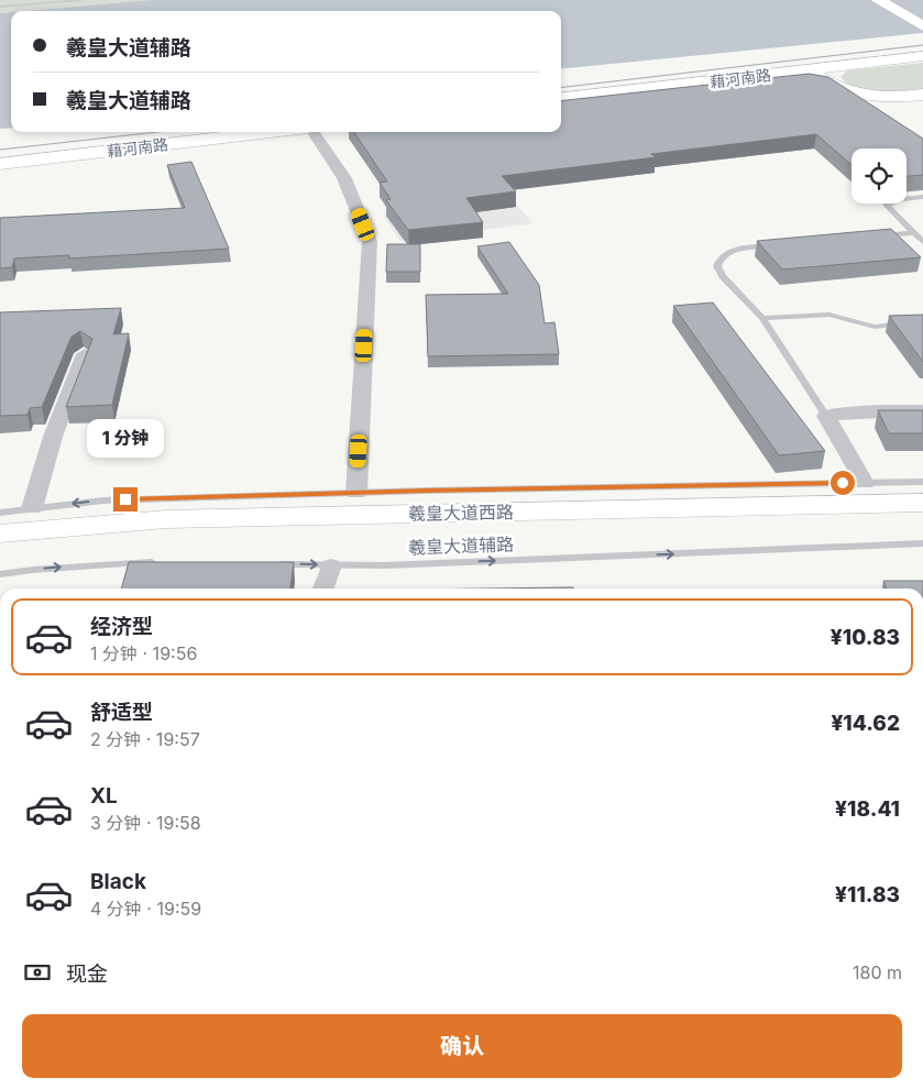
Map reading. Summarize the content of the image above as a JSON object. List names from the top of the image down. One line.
{"streets":{"main road":["藉河南路","羲皇大道西路"],"lane":["羲皇大道辅路"]},"page":{"banner":["羲皇大道辅路","羲皇大道辅路"],"bubble":"1 分钟","list":[{"name":"经济型","note":"1 分钟 · 19:56","value":"¥10.83"},{"name":"舒适型","note":"2 分钟 · 19:57","value":"¥14.62"},{"name":"XL","note":"3 分钟 · 19:58","value":"¥18.41"},{"name":"Black","note":"4 分钟 · 19:59","value":"¥11.83"}],"pay":["现金","180 m"],"buttons":"确认"}}
